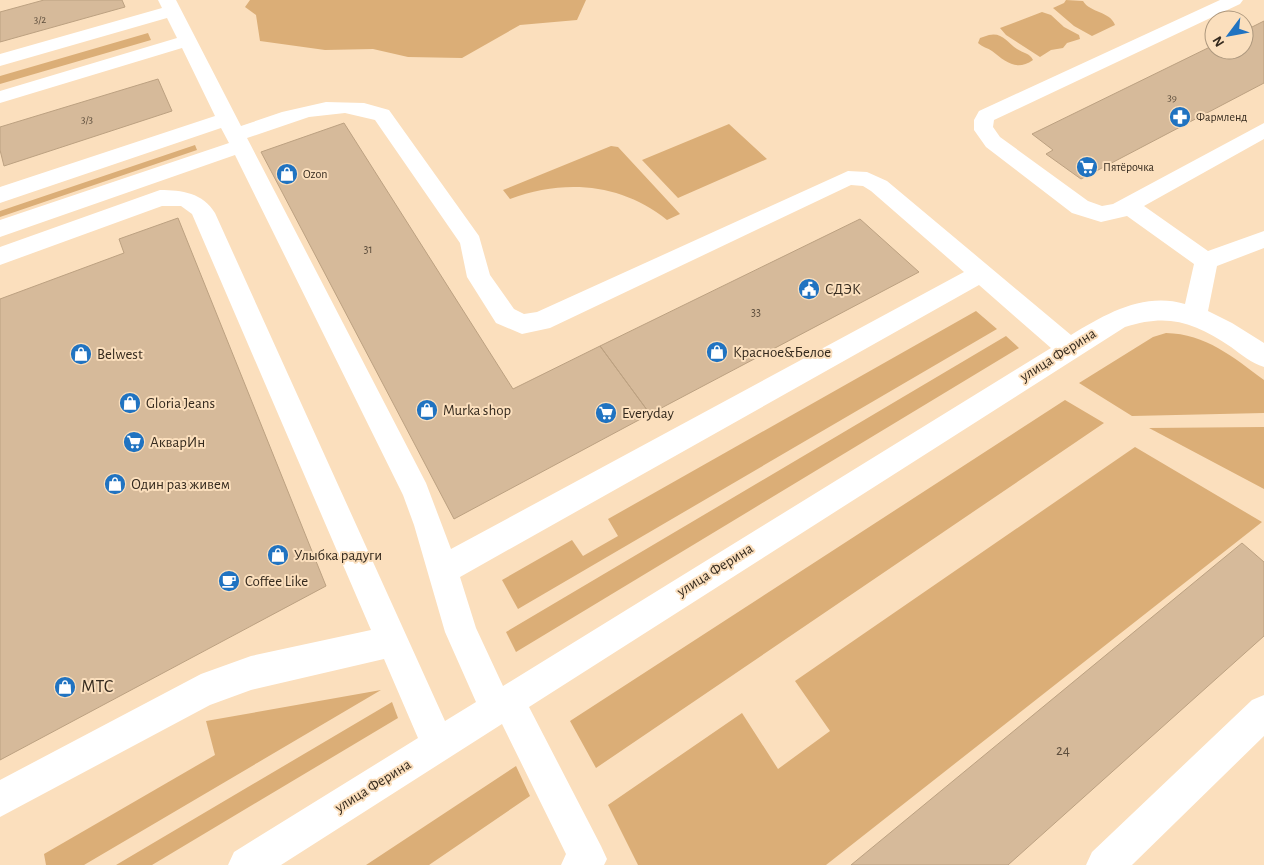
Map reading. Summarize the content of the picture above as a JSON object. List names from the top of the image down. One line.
{"streets":{"street":["улица Ферина"]},"places":{"pharmacy":["Фармленд"],"supermarket":["Пятёрочка","Everyday","АкварИн"],"shop":["Ozon","Красное&Белое","Belwest","Gloria Jeans","Murka shop","Один раз живем","Улыбка радуги","МТС"],"public building":["СДЭК"],"cafe":["Coffee Like"]},"house_numbers":["3/2","39","3/3","31","33","24"],"north":"bottom left"}
